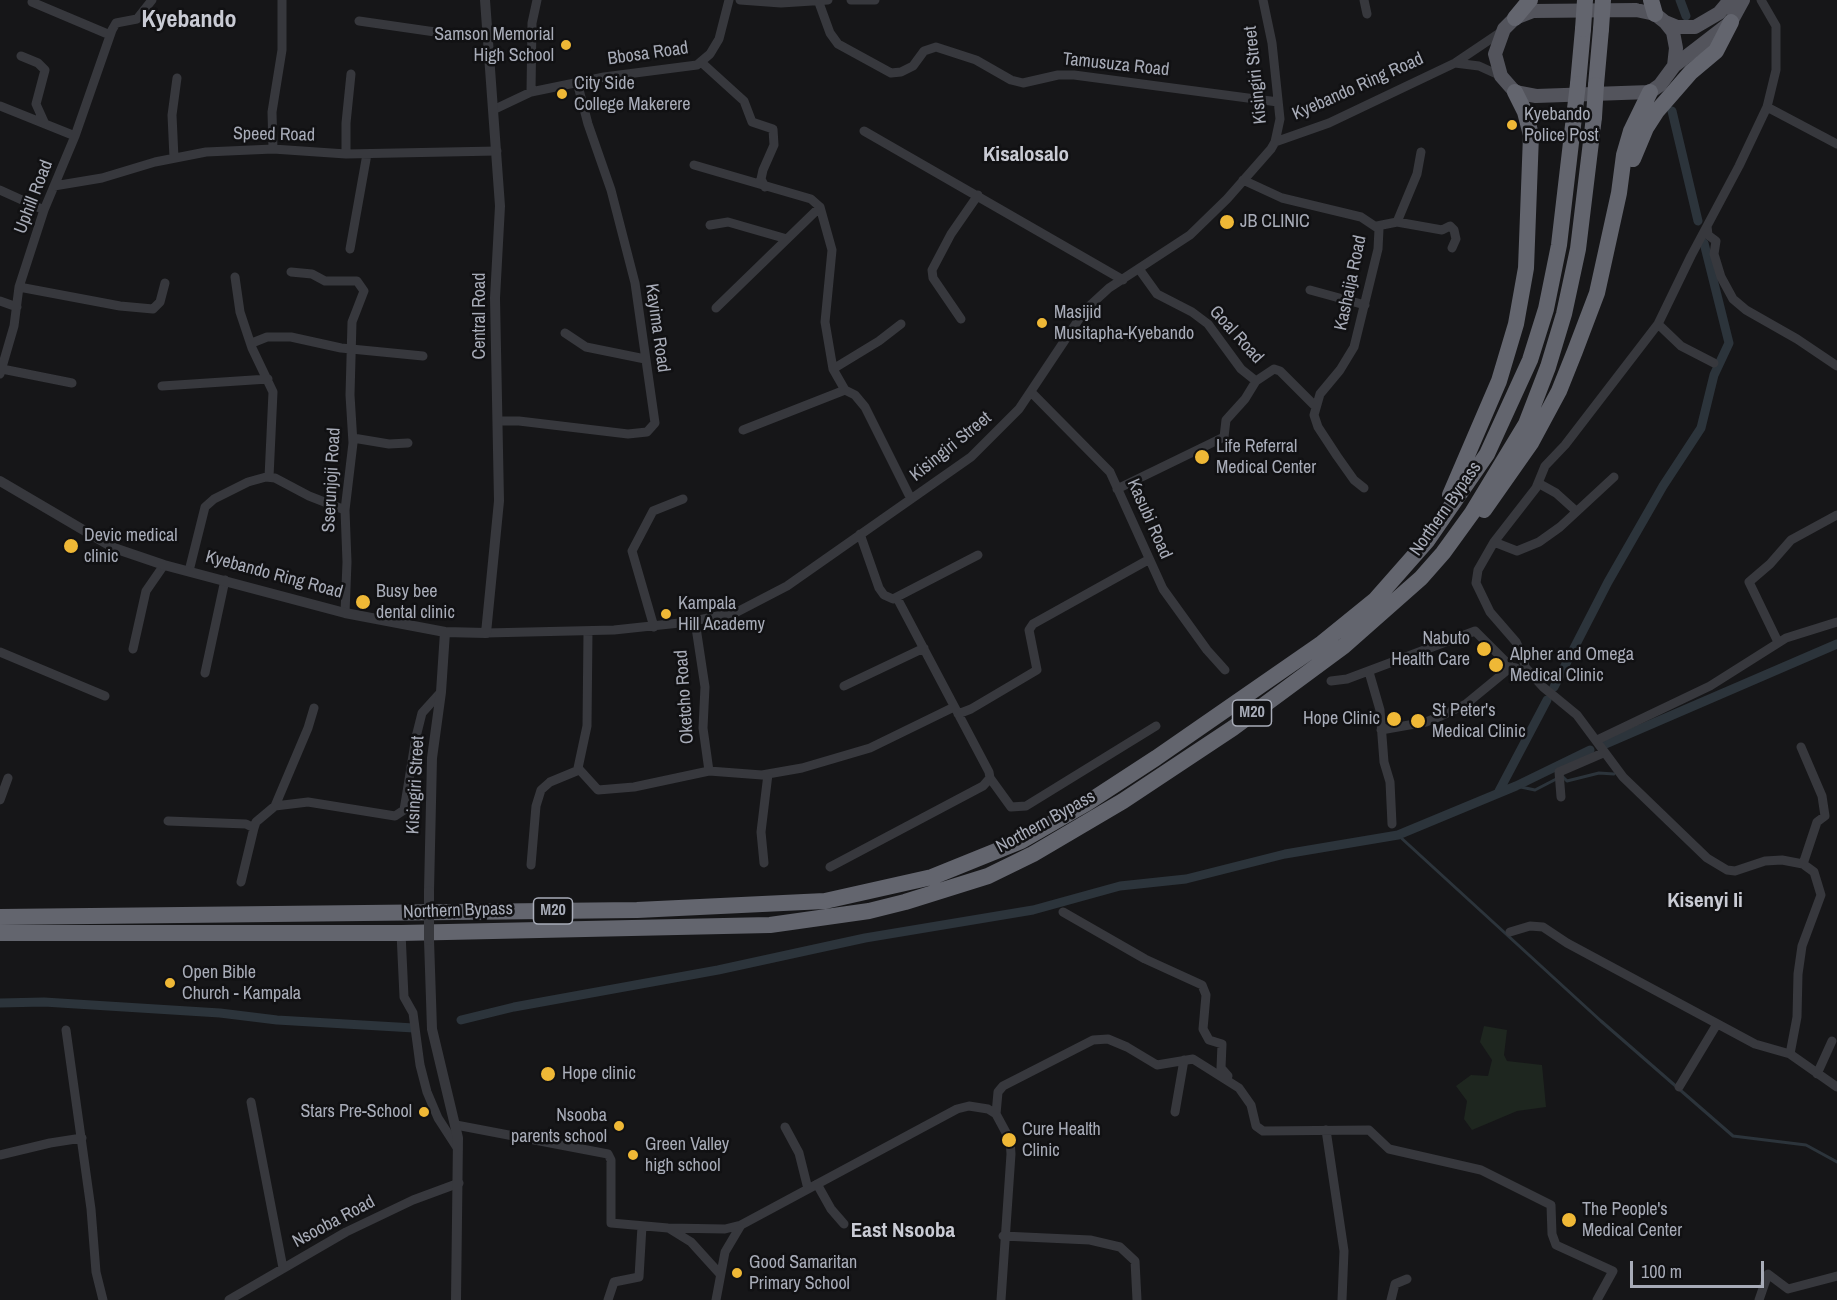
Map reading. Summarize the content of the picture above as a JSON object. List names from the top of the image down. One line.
{"streets":{"highway":["Northern Bypass","M20"],"street":["Bbosa Road","Tamusuza Road","Kisingiri Street","Kyebando Ring Road","Speed Road","Uphill Road","Kashaija Road","Central Road","Kayima Road","Goal Road","Sserunjoji Road","Kasubi Road","Oketcho Road","Nsooba Road"]},"crossings":[["Bbosa Road","Central Road"],["Bbosa Road","Kayima Road"],["Tamusuza Road","Kisingiri Street"],["Kisingiri Street","Kyebando Ring Road"],["Kisingiri Street","Kashaija Road"],["Kisingiri Street","Central Road"],["Kisingiri Street","Goal Road"],["Kisingiri Street","Kasubi Road"],["Kisingiri Street","Oketcho Road"],["Kisingiri Street","Nsooba Road"],["Kyebando Ring Road","Central Road"],["Kyebando Ring Road","Sserunjoji Road"],["Speed Road","Uphill Road"],["Speed Road","Central Road"],["Kashaija Road","Goal Road"],["Central Road","Kayima Road"]],"districts":["Kyebando","Kisalosalo","Kisenyi Ii","East Nsooba"],"places":["Samson Memorial High School","City Side College Makerere","Kyebando Police Post","JB CLINIC","Masijid Musitapha-Kyebando","Life Referral Medical Center","Devic medical clinic","Busy bee dental clinic","Kampala Hill Academy","Nabuto Health Care","Alpher and Omega Medical Clinic","Hope Clinic","St Peter's Medical Clinic","Open Bible Church - Kampala","Hope clinic","Stars Pre-School","Nsooba parents school","Cure Health Clinic","Green Valley high school","The People's Medical Center","Good Samaritan Primary School"],"scale_bar":"100 m"}
